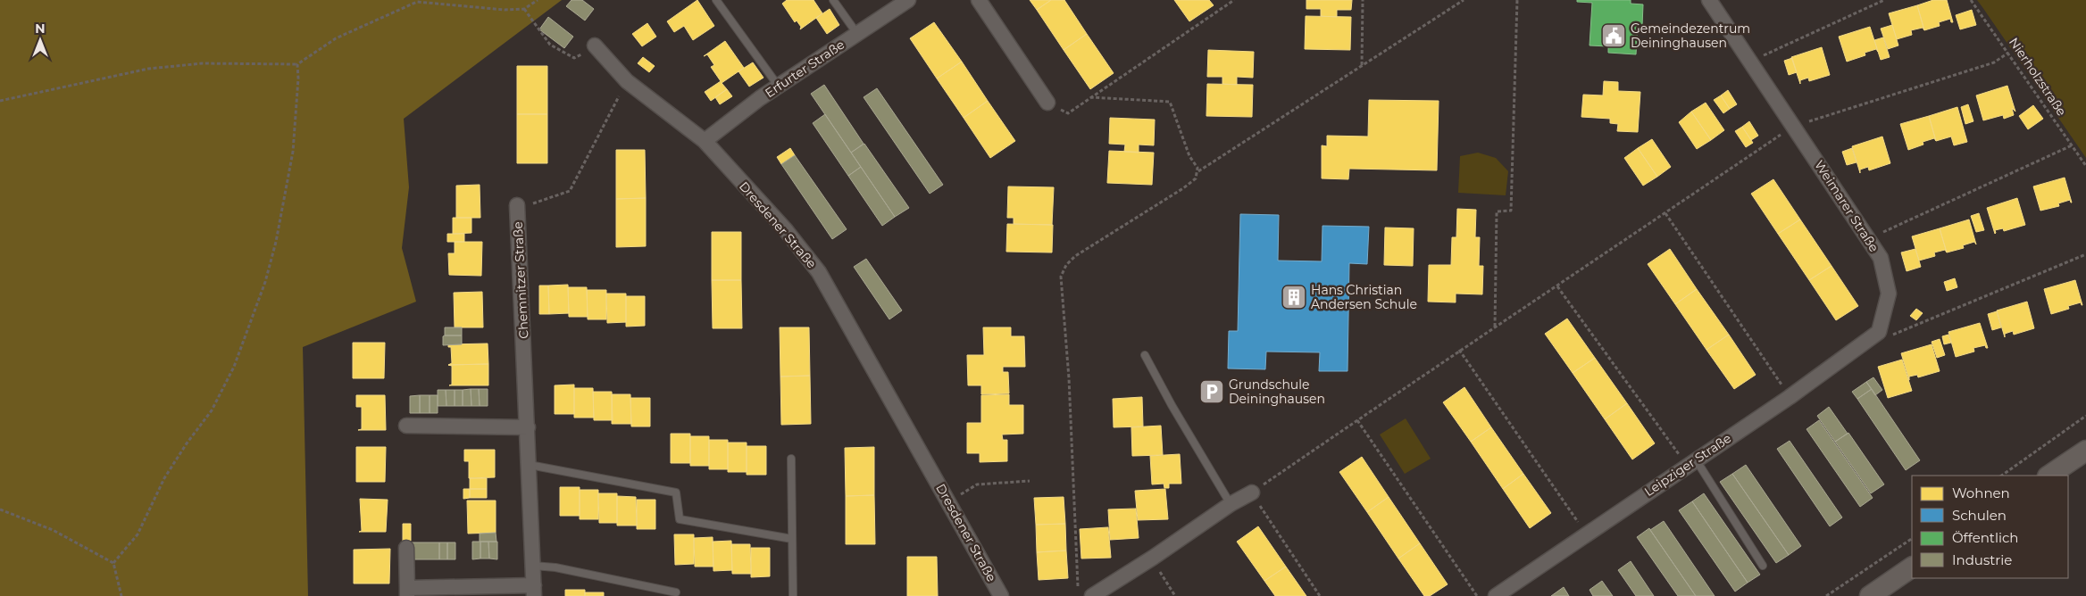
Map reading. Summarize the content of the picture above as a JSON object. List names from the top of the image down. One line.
{"streets":{"street":["Erfurter Straße","Weimarer Straße","Dresdener Straße","Chemnitzer Straße","Leipziger Straße"],"path":["Nierholzstraße"]},"crossings":[["Erfurter Straße","Dresdener Straße"],["Weimarer Straße","Leipziger Straße"],["Dresdener Straße","Chemnitzer Straße"]],"places":{"public building":["Gemeindezentrum Deininghausen"],"building":["Hans Christian Andersen Schule"],"parking":["Grundschule Deininghausen"]},"legend":["Wohnen","Schulen","Öffentlich","Industrie"],"north":"top"}
